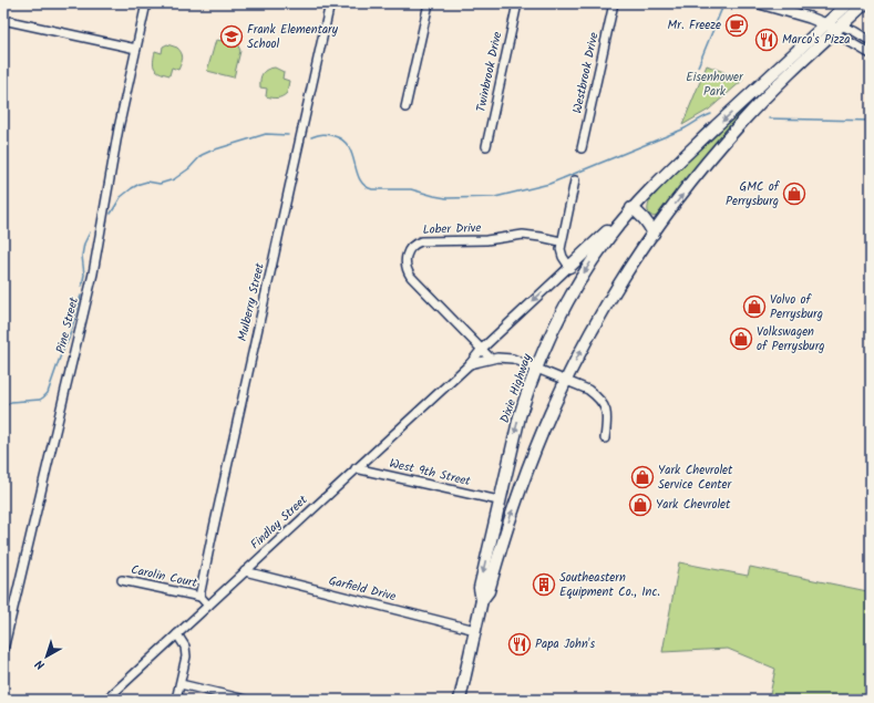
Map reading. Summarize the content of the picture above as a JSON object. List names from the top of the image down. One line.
{"streets":{"main road":["Dixie Highway"],"street":["Twinbrook Drive","Westbrook Drive","Lober Drive","Mulberry Street","Pine Street","West 9th Street","Findlay Street","Carolin Court","Garfield Drive"]},"crossings":[["Lober Drive","Findlay Street"],["Mulberry Street","Carolin Court"],["Dixie Highway","West 9th Street"],["Dixie Highway","Findlay Street"],["Dixie Highway","Garfield Drive"],["West 9th Street","Findlay Street"],["Findlay Street","Garfield Drive"]],"parks":["Eisenhower Park"],"places":{"cafe":["Mr. Freeze"],"school or university":["Frank Elementary School"],"restaurant":["Marco's Pizza","Papa John's"],"shop":["GMC of Perrysburg","Volvo of Perrysburg","Volkswagen of Perrysburg","Yark Chevrolet Service Center","Yark Chevrolet"],"building":["Southeastern Equipment Co., Inc."]},"north":"bottom left"}
